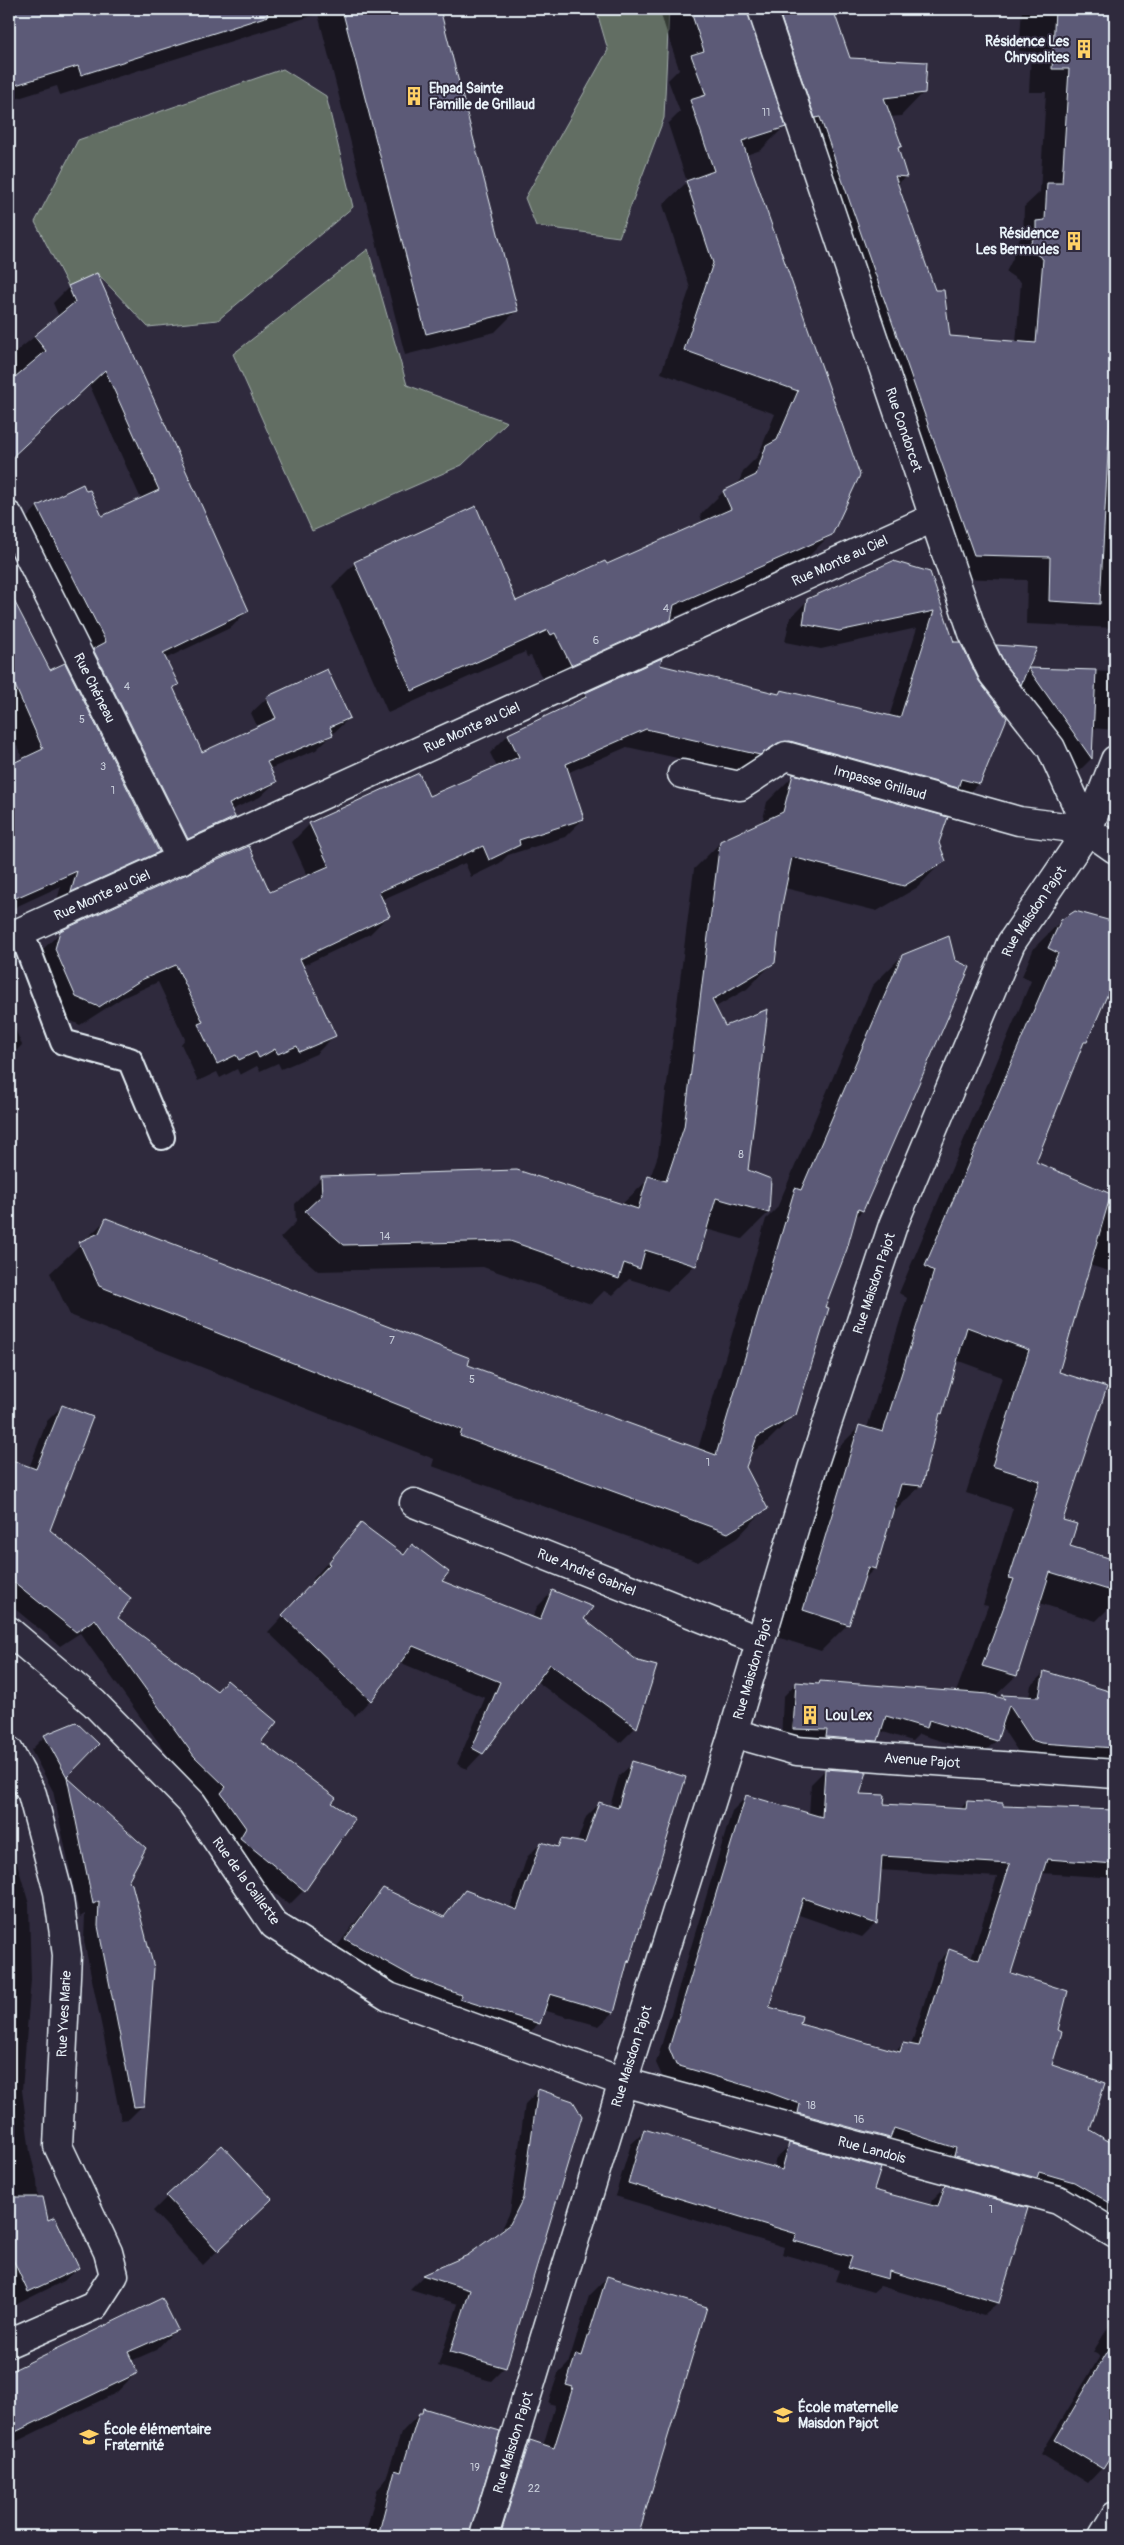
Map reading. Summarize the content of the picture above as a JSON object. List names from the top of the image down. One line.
{"streets":{"street":["Rue Condorcet","Rue Monte au Ciel","Rue Chéneau","Impasse Grillaud","Rue Maisdon Pajot","Rue André Gabriel","Avenue Pajot","Rue de la Caillette","Rue Yves Marie","Rue Landois"]},"crossings":[["Rue Condorcet","Rue Monte au Ciel"],["Rue Condorcet","Impasse Grillaud"],["Rue Condorcet","Rue Maisdon Pajot"],["Rue Monte au Ciel","Rue Chéneau"],["Impasse Grillaud","Rue Maisdon Pajot"],["Rue Maisdon Pajot","Rue André Gabriel"],["Rue Maisdon Pajot","Avenue Pajot"],["Rue Maisdon Pajot","Rue de la Caillette"],["Rue Maisdon Pajot","Rue Landois"],["Rue de la Caillette","Rue Landois"]],"places":{"building":["Résidence Les Chrysolites","Ehpad Sainte Famille de Grillaud","Résidence Les Bermudes","Lou Lex"],"school or university":["École maternelle Maisdon Pajot","École élémentaire Fraternité"]},"house_numbers":["11","4","6","4","5","3","1","8","14","7","5","1","18","16","1","19","22"]}
